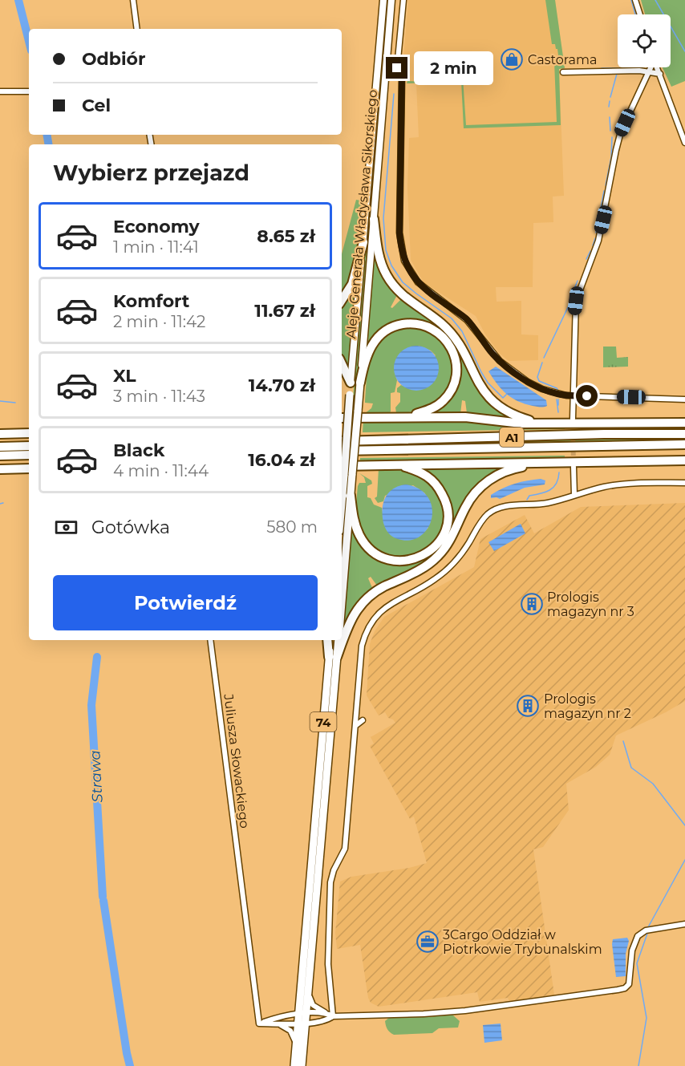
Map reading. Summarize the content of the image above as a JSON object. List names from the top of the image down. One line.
{"streets":{"highway":["A1"],"main road":["Aleje Generała Władysława Sikorskiego","74"],"street":["Juliusza Słowackiego"]},"water":["Strawa"],"places":{"shop":["Castorama"],"building":["Prologis magazyn nr 3","Prologis magazyn nr 2"],"office":["3Cargo Oddział w Piotrkowie Trybunalskim"]},"page":{"banner":["Odbiór","Cel"],"bubble":"2 min","heading":"Wybierz przejazd","list":[{"name":"Economy","note":"1 min · 11:41","value":"8.65 zł"},{"name":"Komfort","note":"2 min · 11:42","value":"11.67 zł"},{"name":"XL","note":"3 min · 11:43","value":"14.70 zł"},{"name":"Black","note":"4 min · 11:44","value":"16.04 zł"}],"pay":["Gotówka","580 m"],"buttons":"Potwierdź"}}
